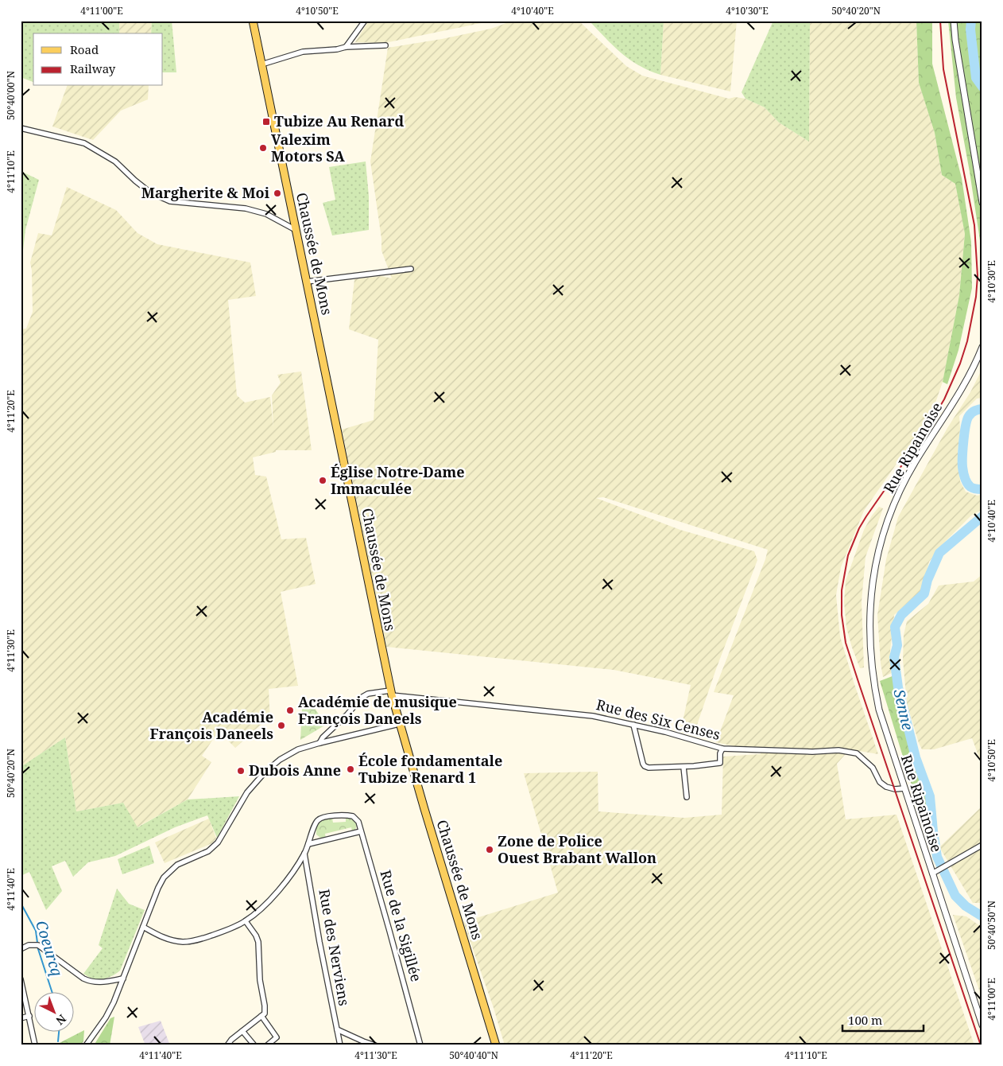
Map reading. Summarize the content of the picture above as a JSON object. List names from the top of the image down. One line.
{"streets":{"main road":["Chaussée de Mons"],"street":["Rue Ripainoise","Rue des Six Censes","Rue de la Sigillée","Rue des Nerviens"]},"crossings":[["Chaussée de Mons","Rue des Six Censes"],["Rue Ripainoise","Rue des Six Censes"]],"water":["Senne","Coeurcq"],"places":{"transit":["Tubize Au Renard"],"other":["Valexim Motors SA","Margherite & Moi","Église Notre-Dame Immaculée","Académie de musique François Daneels","Académie François Daneels","École fondamentale Tubize Renard 1","Dubois Anne","Zone de Police Ouest Brabant Wallon"]},"legend":["Road","Railway"],"scale_bar":"100 m","north":"bottom right","coordinates":["4°11'00\"E","4°10'50\"E","4°10'40\"E","4°10'30\"E","50°40'20\"N","50°40'00\"N","4°11'10\"E","4°11'20\"E","4°11'30\"E","4°11'40\"E","50°40'50\"N","50°40'40\"N"]}
